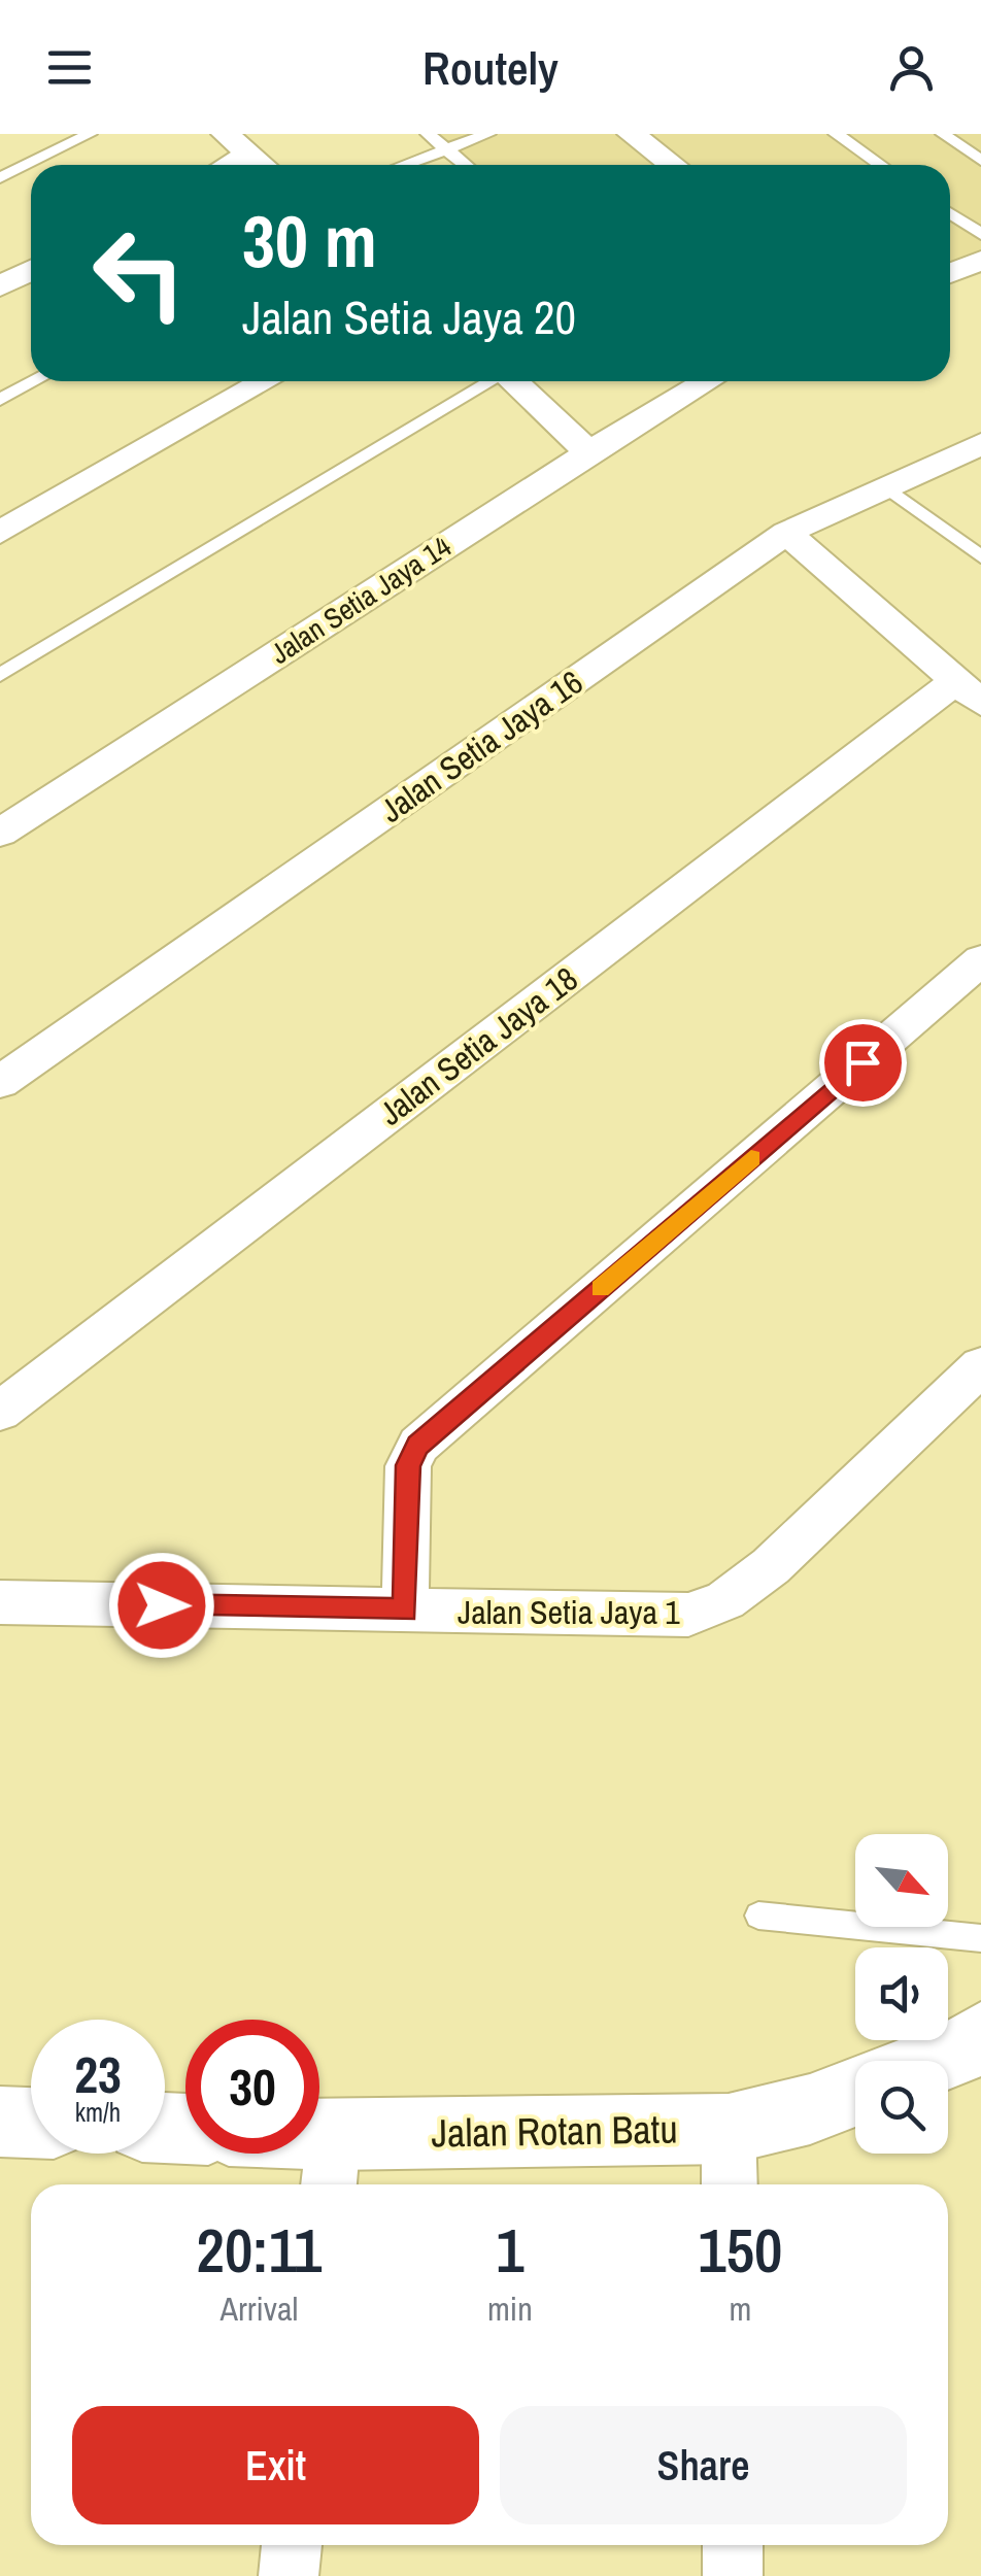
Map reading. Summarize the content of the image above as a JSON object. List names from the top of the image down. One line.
{"streets":{"street":["Jalan Setia Jaya 14","Jalan Setia Jaya 16","Jalan Setia Jaya 18","Jalan Setia Jaya 1","Jalan Rotan Batu"]},"north":"bottom right","page":{"header":"Routely","turn":["30 m","Jalan Setia Jaya 20"],"speed":"23 km/h","limit":"30","eta":["20:11","Arrival","1","min","150","m"],"buttons":["Exit","Share"]}}
